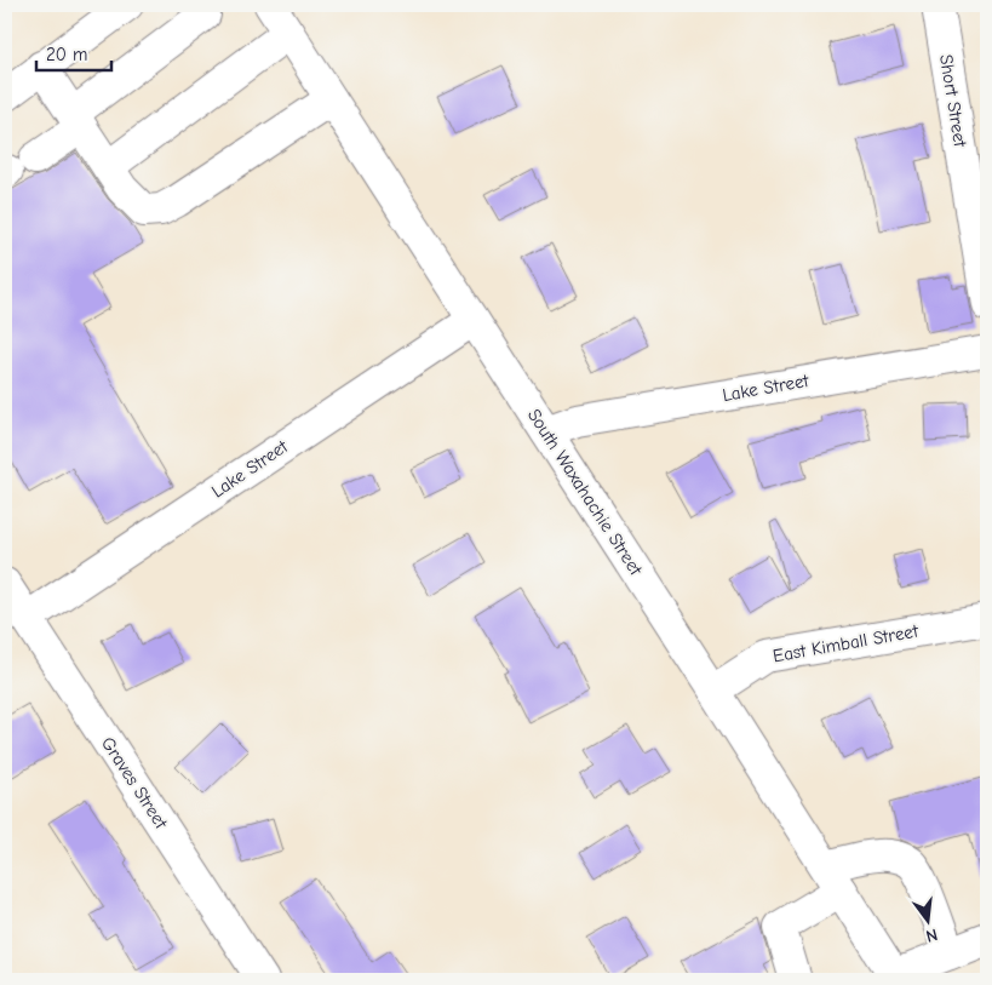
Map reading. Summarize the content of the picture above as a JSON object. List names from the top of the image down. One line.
{"streets":{"street":["Short Street","Lake Street","South Waxahachie Street","East Kimball Street","Graves Street"]},"crossings":[["Lake Street","South Waxahachie Street"],["Lake Street","Graves Street"],["South Waxahachie Street","East Kimball Street"]],"scale_bar":"20 m","north":"bottom"}
